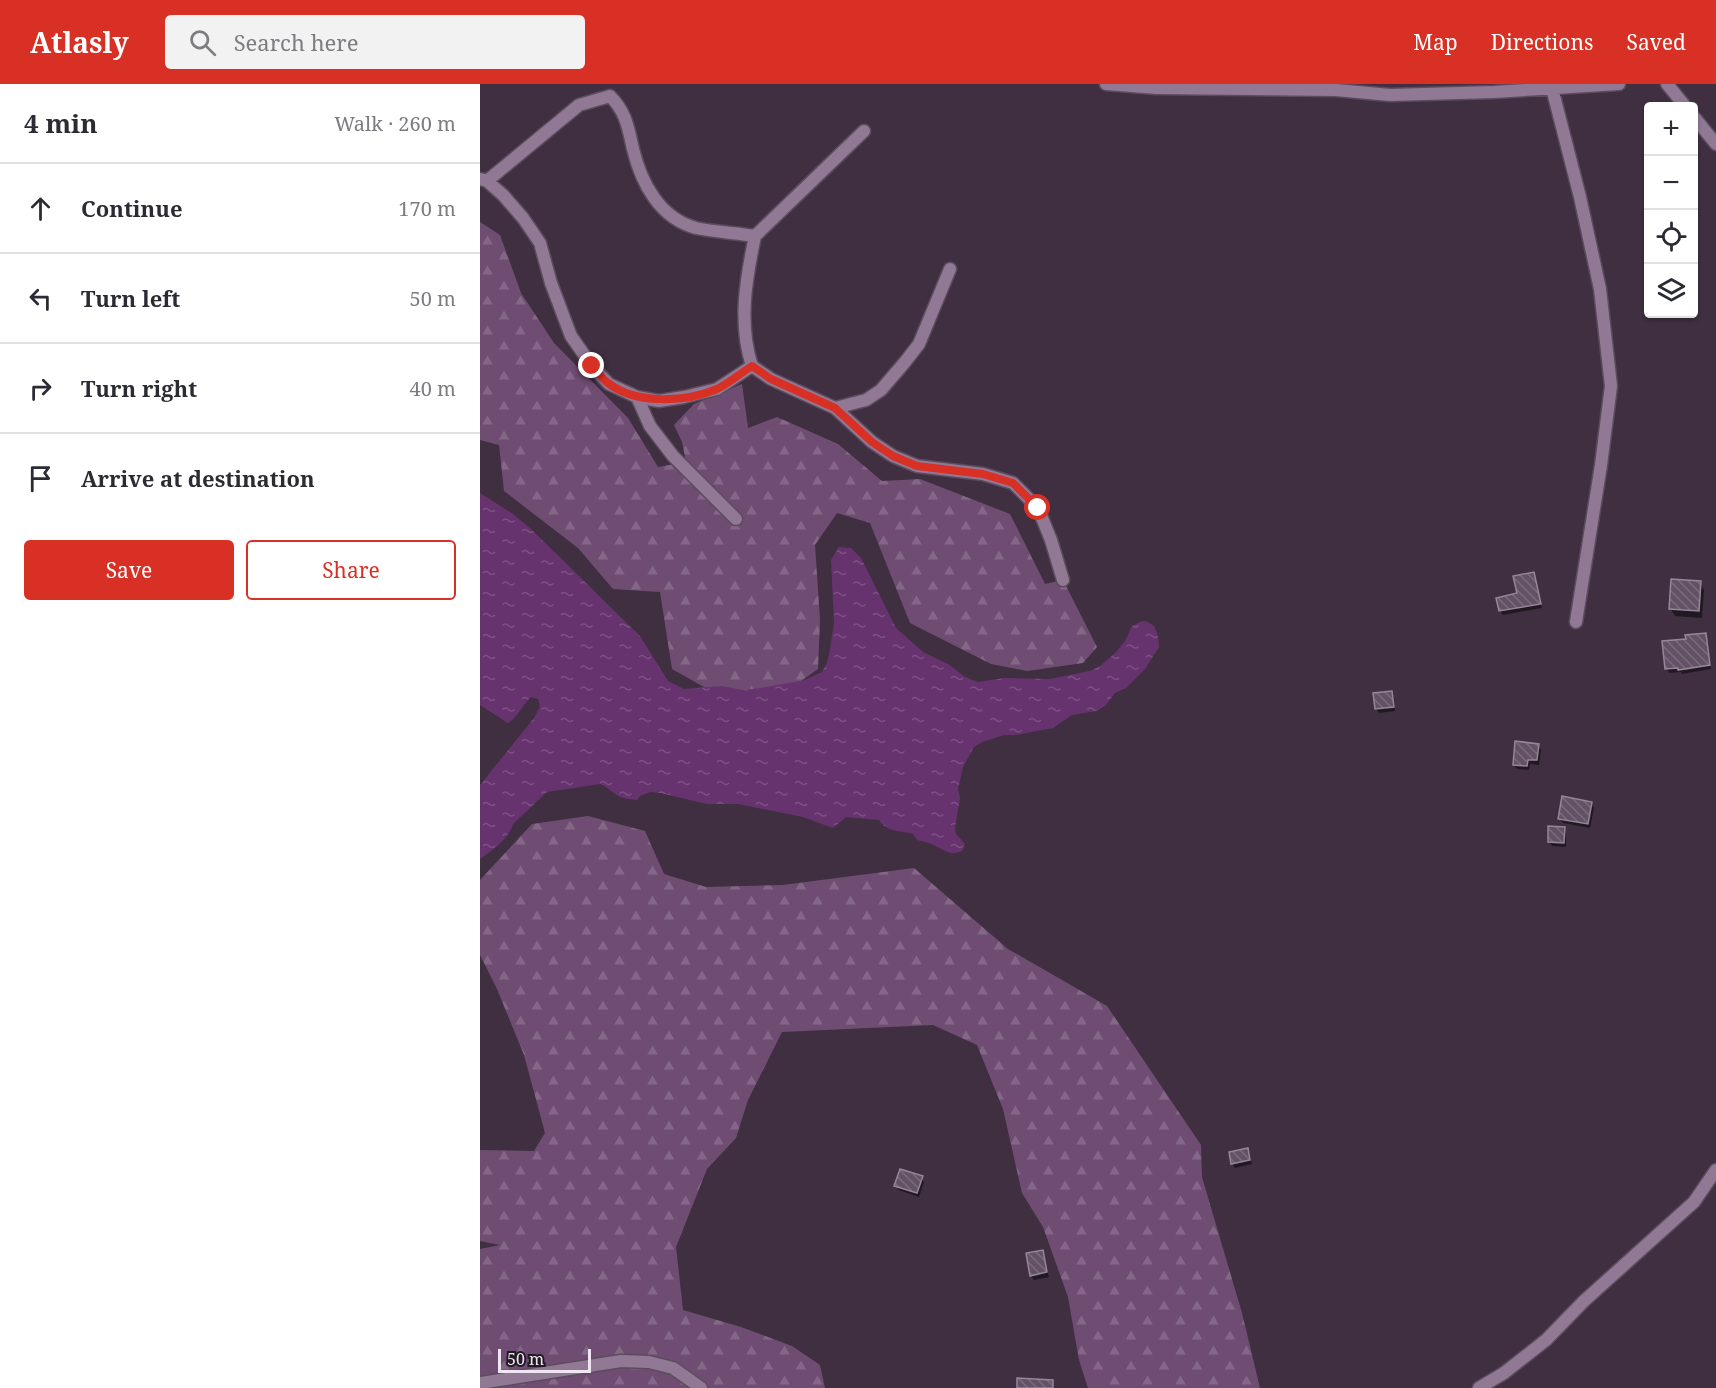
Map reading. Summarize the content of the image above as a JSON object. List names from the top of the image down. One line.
{"scale_bar":"50 m","page":{"header":"Atlasly","search":"Search here","nav":["Map","Directions","Saved"],"heading":["4 min","Walk · 260 m"],"map_buttons":["+","−"],"list":[["Continue","170 m"],["Turn left","50 m"],["Turn right","40 m"],"Arrive at destination"],"buttons":["Save","Share"],"scale":"50 m"}}
